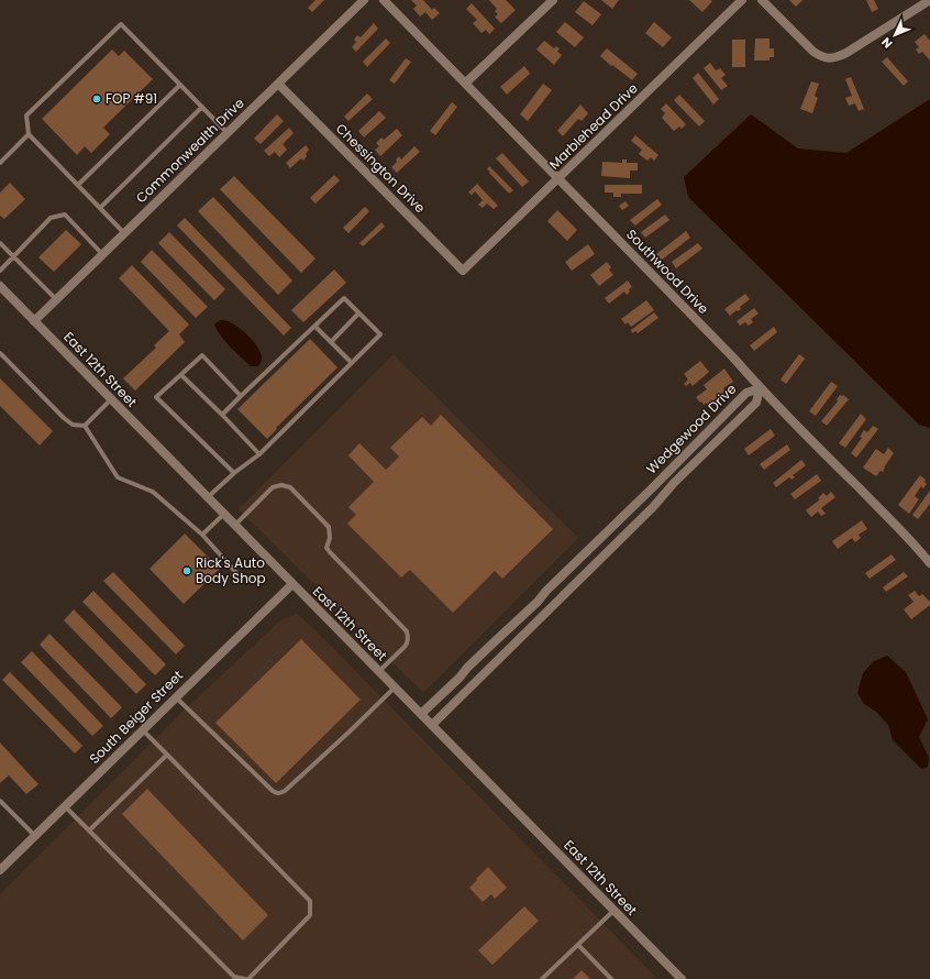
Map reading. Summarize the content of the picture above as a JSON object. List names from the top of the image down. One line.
{"streets":{"street":["Marblehead Drive","Commonwealth Drive","Chessington Drive","Southwood Drive","East 12th Street","Wedgewood Drive","South Beiger Street"]},"crossings":[["Marblehead Drive","Chessington Drive"],["Marblehead Drive","Southwood Drive"],["Commonwealth Drive","Chessington Drive"],["Commonwealth Drive","East 12th Street"],["Southwood Drive","Wedgewood Drive"],["East 12th Street","Wedgewood Drive"],["East 12th Street","South Beiger Street"]],"places":["FOP #91","Rick's Auto Body Shop"],"north":"bottom left"}
